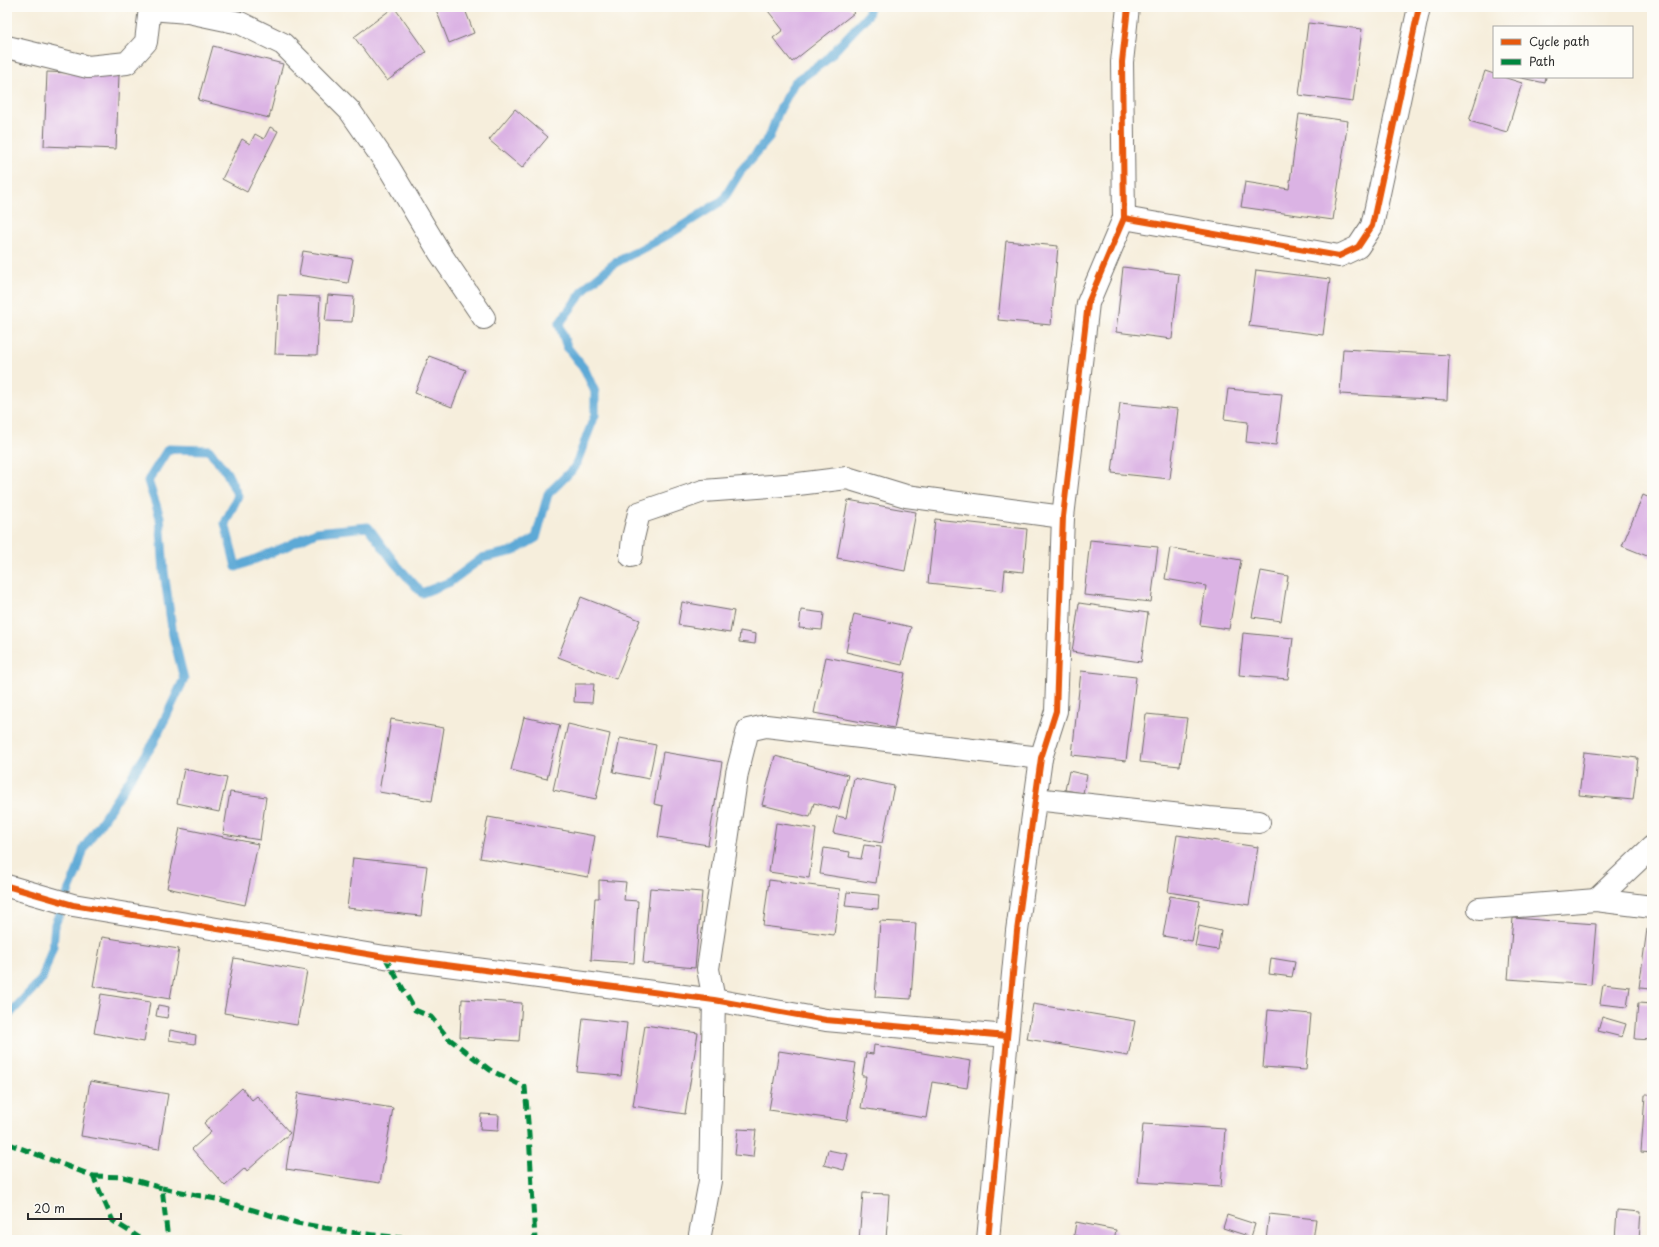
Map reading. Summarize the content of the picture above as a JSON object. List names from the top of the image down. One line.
{"legend":["Cycle path","Path"],"scale_bar":"20 m"}
